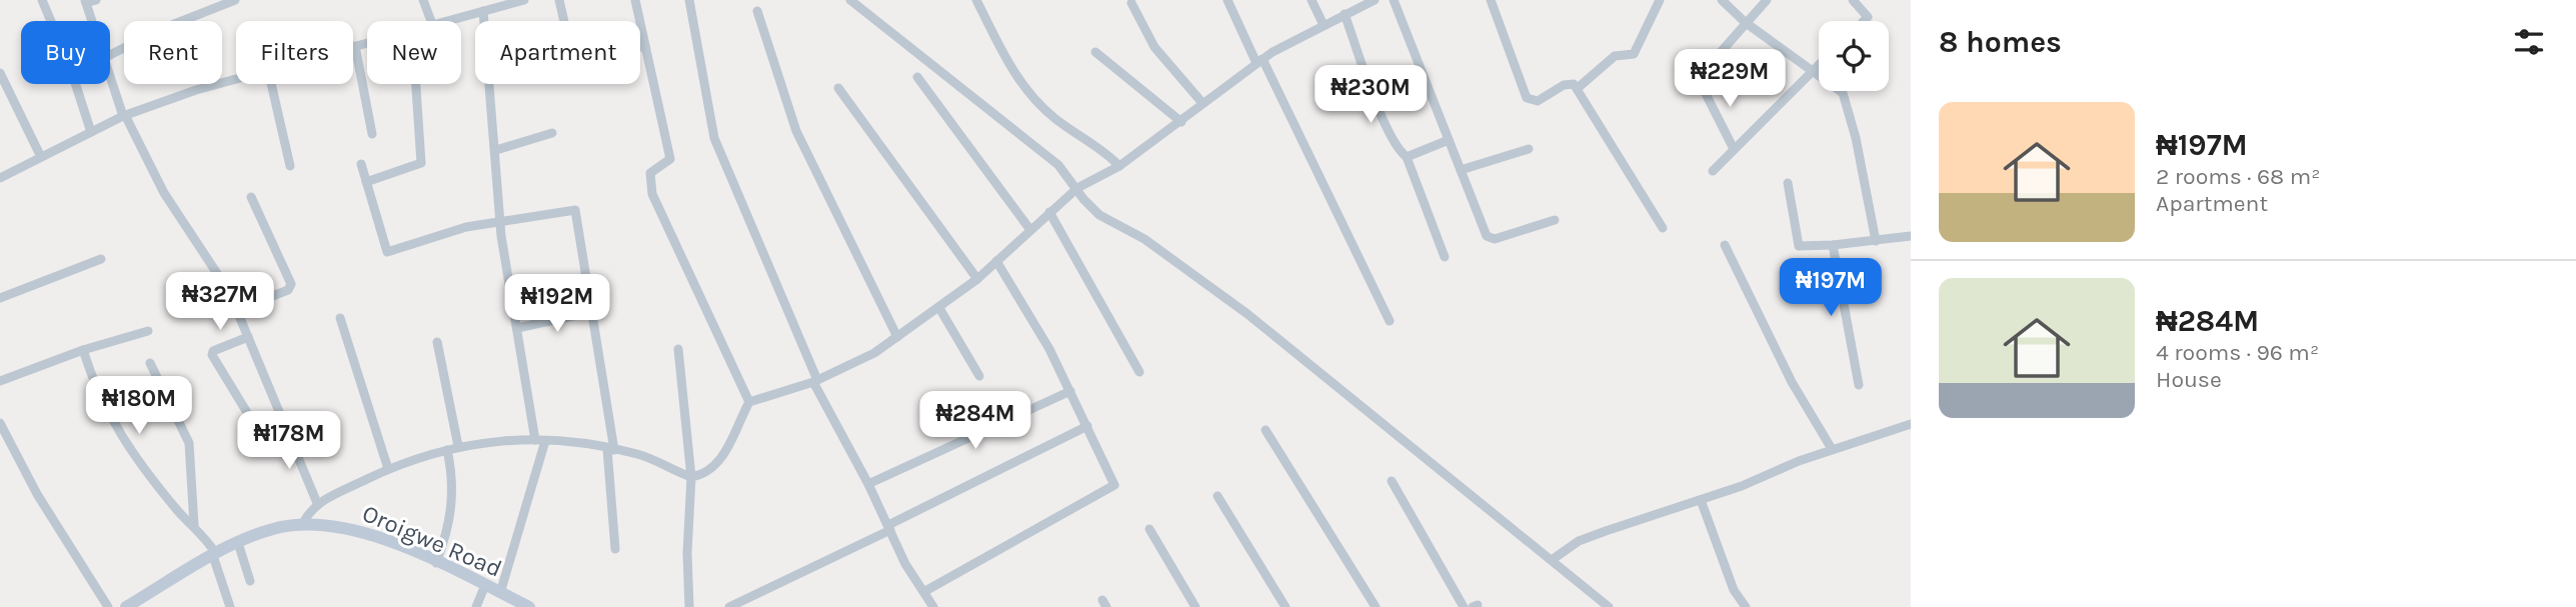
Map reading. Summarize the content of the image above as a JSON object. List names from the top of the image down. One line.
{"streets":{"street":["Oroigwe Road"]},"page":{"heading":"8 homes","chip":["Buy","Rent","Filters","New","Apartment"],"price":["₦229M","₦230M","₦197M","₦327M","₦192M","₦180M","₦284M","₦178M"],"list":[{"name":"₦197M","note":"2 rooms · 68 m² · Apartment"},{"name":"₦284M","note":"4 rooms · 96 m² · House"}]}}
